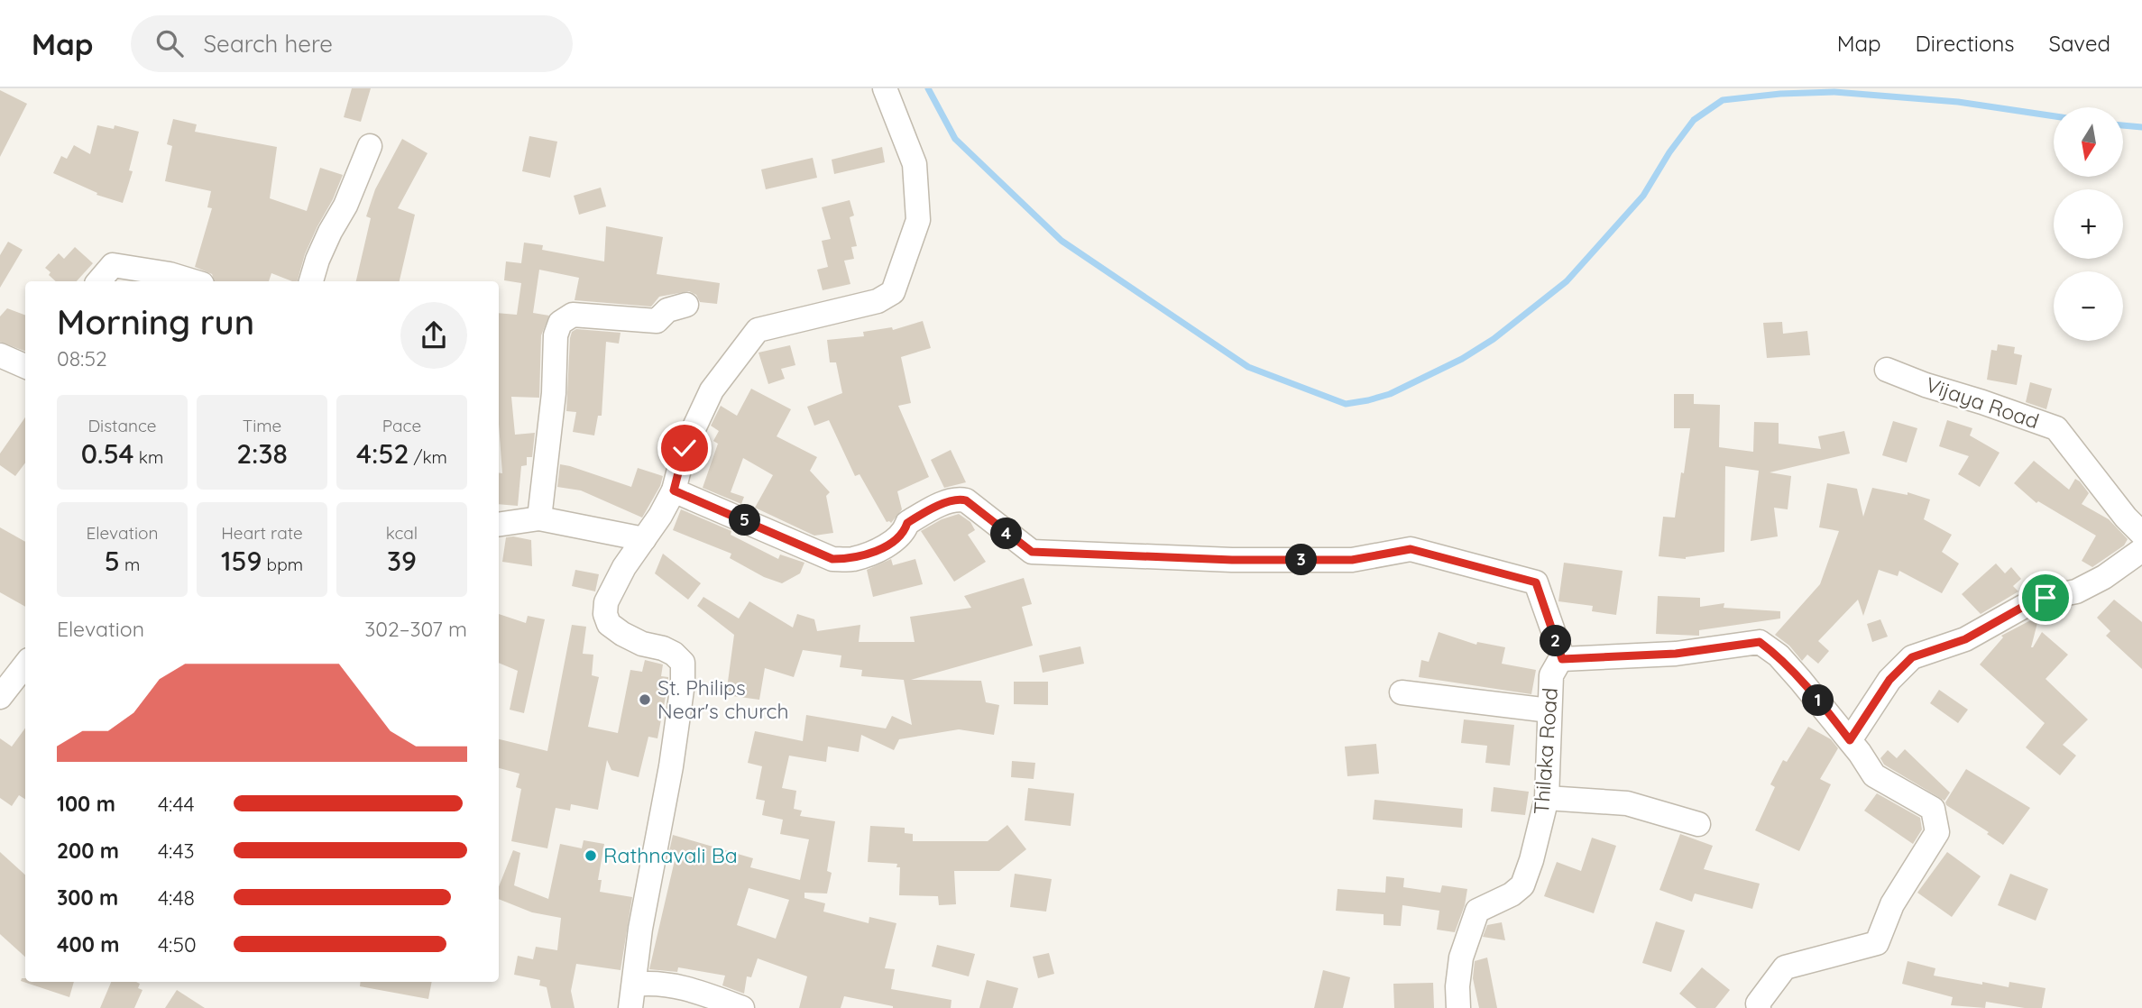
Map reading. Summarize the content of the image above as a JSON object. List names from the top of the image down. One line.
{"streets":{"street":["Vijaya Road","Thilaka Road"]},"places":["St. Philips Near's church","Rathnavali Ba"],"north":"bottom","page":{"header":"Map","search":"Search here","nav":["Map","Directions","Saved"],"map_buttons":["+","−"],"heading":["Morning run","08:52"],"stats":[["Distance","0.54 km"],["Time","2:38"],["Pace","4:52 /km"],["Elevation","5 m"],["Heart rate","159 bpm"],["kcal","39"]],"pins":["5","4","3","2","1"],"chart":["Elevation","302–307 m"],"list":[{"name":"100 m","note":"4:44"},{"name":"200 m","note":"4:43"},{"name":"300 m","note":"4:48"},{"name":"400 m","note":"4:50"}]}}
